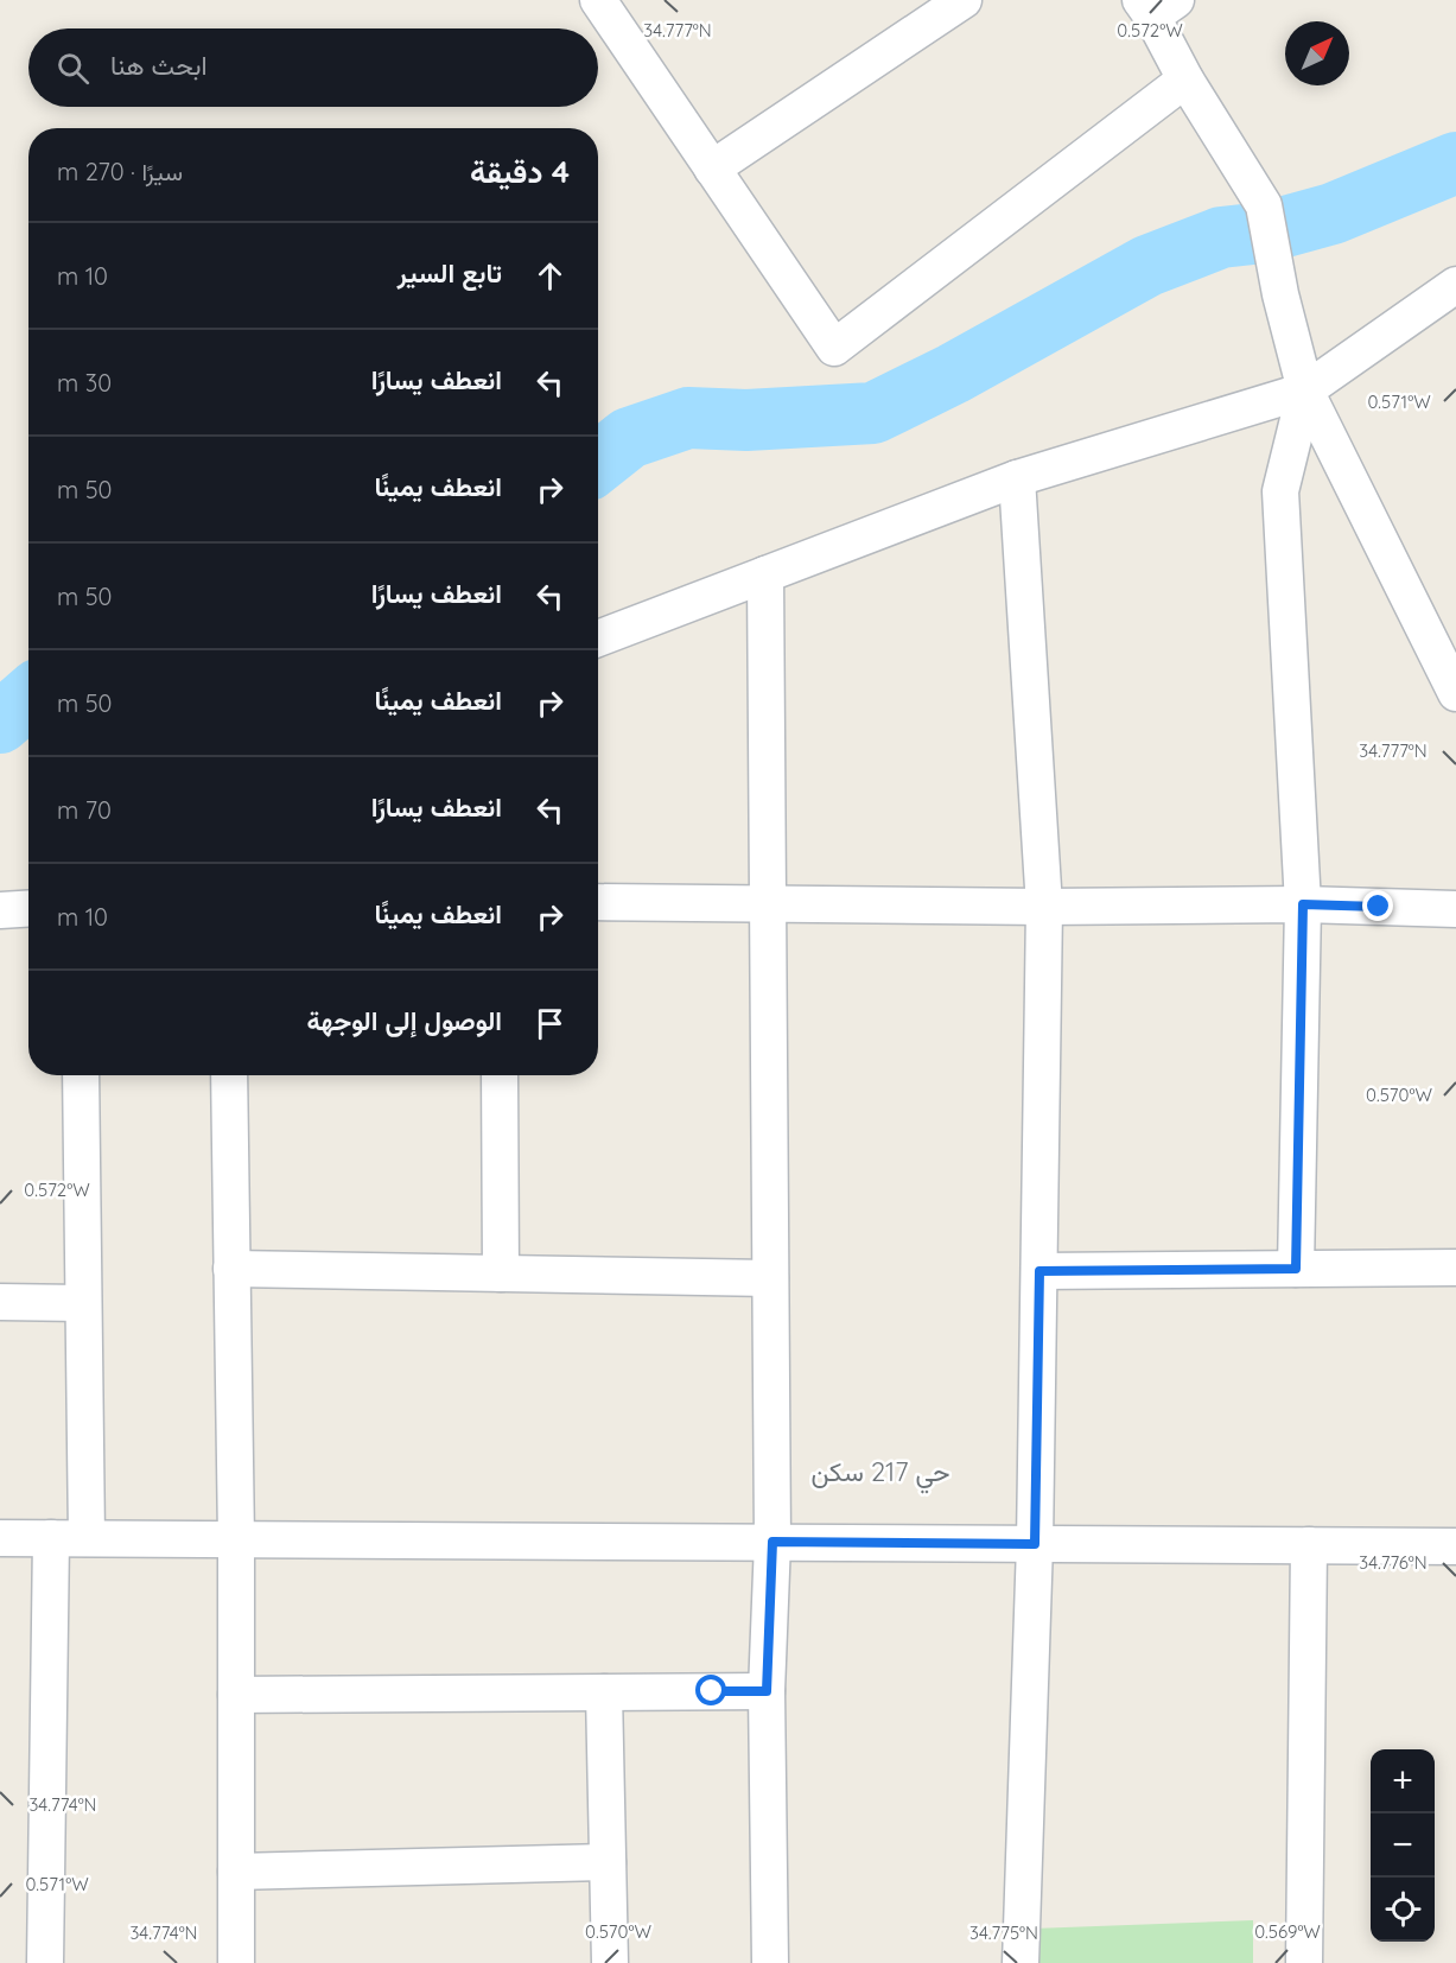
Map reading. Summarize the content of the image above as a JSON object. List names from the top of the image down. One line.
{"districts":["حي 217 سكن"],"north":"top right","page":{"search":"ابحث هنا","heading":["4 دقيقة","سيرًا · 270 m"],"list":[["تابع السير","10 m"],["انعطف يسارًا","30 m"],["انعطف يمينًا","50 m"],["انعطف يسارًا","50 m"],["انعطف يمينًا","50 m"],["انعطف يسارًا","70 m"],["انعطف يمينًا","10 m"],"الوصول إلى الوجهة"],"map_buttons":["+","−"]},"coordinates":["34.777°N","0.572°W","0.571°W","0.570°W","34.776°N","34.774°N","0.569°W","34.775°N"]}
